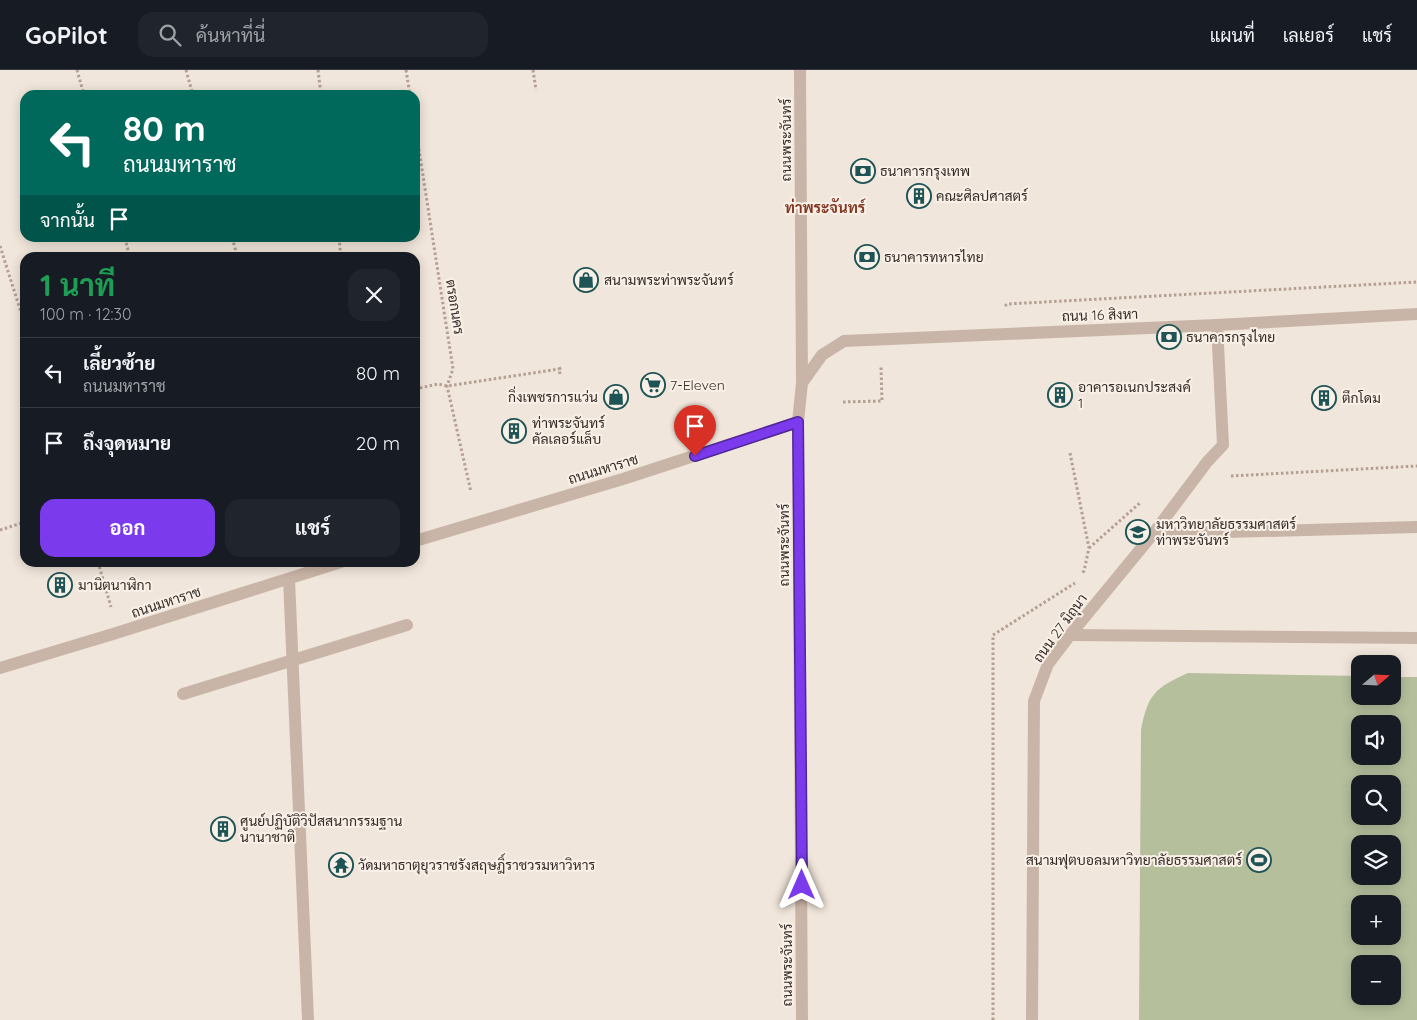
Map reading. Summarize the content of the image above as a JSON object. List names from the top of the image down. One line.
{"streets":{"street":["ถนนพระจันทร์","ถนน 16 สิงหา","ถนนมหาราช","ถนน 27 มิถุนา"],"path":["ตรอกนคร"]},"crossings":[["ถนนพระจันทร์","ถนน 16 สิงหา"],["ถนนพระจันทร์","ถนนมหาราช"],["ถนน 16 สิงหา","ถนน 27 มิถุนา"]],"districts":["ท่าพระจันทร์"],"places":{"bank":["ธนาคารกรุงเทพ","ธนาคารทหารไทย","ธนาคารกรุงไทย"],"building":["คณะศิลปศาสตร์","อาคารอเนกประสงค์ 1","ตึกโดม","ท่าพระจันทร์ คัลเลอร์แล็บ","มานิตนาฬิกา","ศูนย์ปฏิบัติวิปัสสนากรรมฐาน นานาชาติ"],"shop":["สนามพระท่าพระจันทร์","กิ่งเพชรการแว่น"],"supermarket":["7-Eleven"],"school or university":["มหาวิทยาลัยธรรมศาสตร์ ท่าพระจันทร์"],"sports":["สนามฟุตบอลมหาวิทยาลัยธรรมศาสตร์"],"temple":["วัดมหาธาตุยุวราชรังสฤษฎิ์ราชวรมหาวิหาร"]},"north":"right","page":{"header":"GoPilot","search":"ค้นหาที่นี่","nav":["แผนที่","เลเยอร์","แชร์"],"turn":["80 m","ถนนมหาราช"],"then":"จากนั้น","heading":["1 นาที","100 m · 12:30"],"list":[{"name":"เลี้ยวซ้าย","note":"ถนนมหาราช","value":"80 m"},{"name":"ถึงจุดหมาย","value":"20 m"}],"buttons":["ออก","แชร์"],"map_buttons":["+","−"]}}
